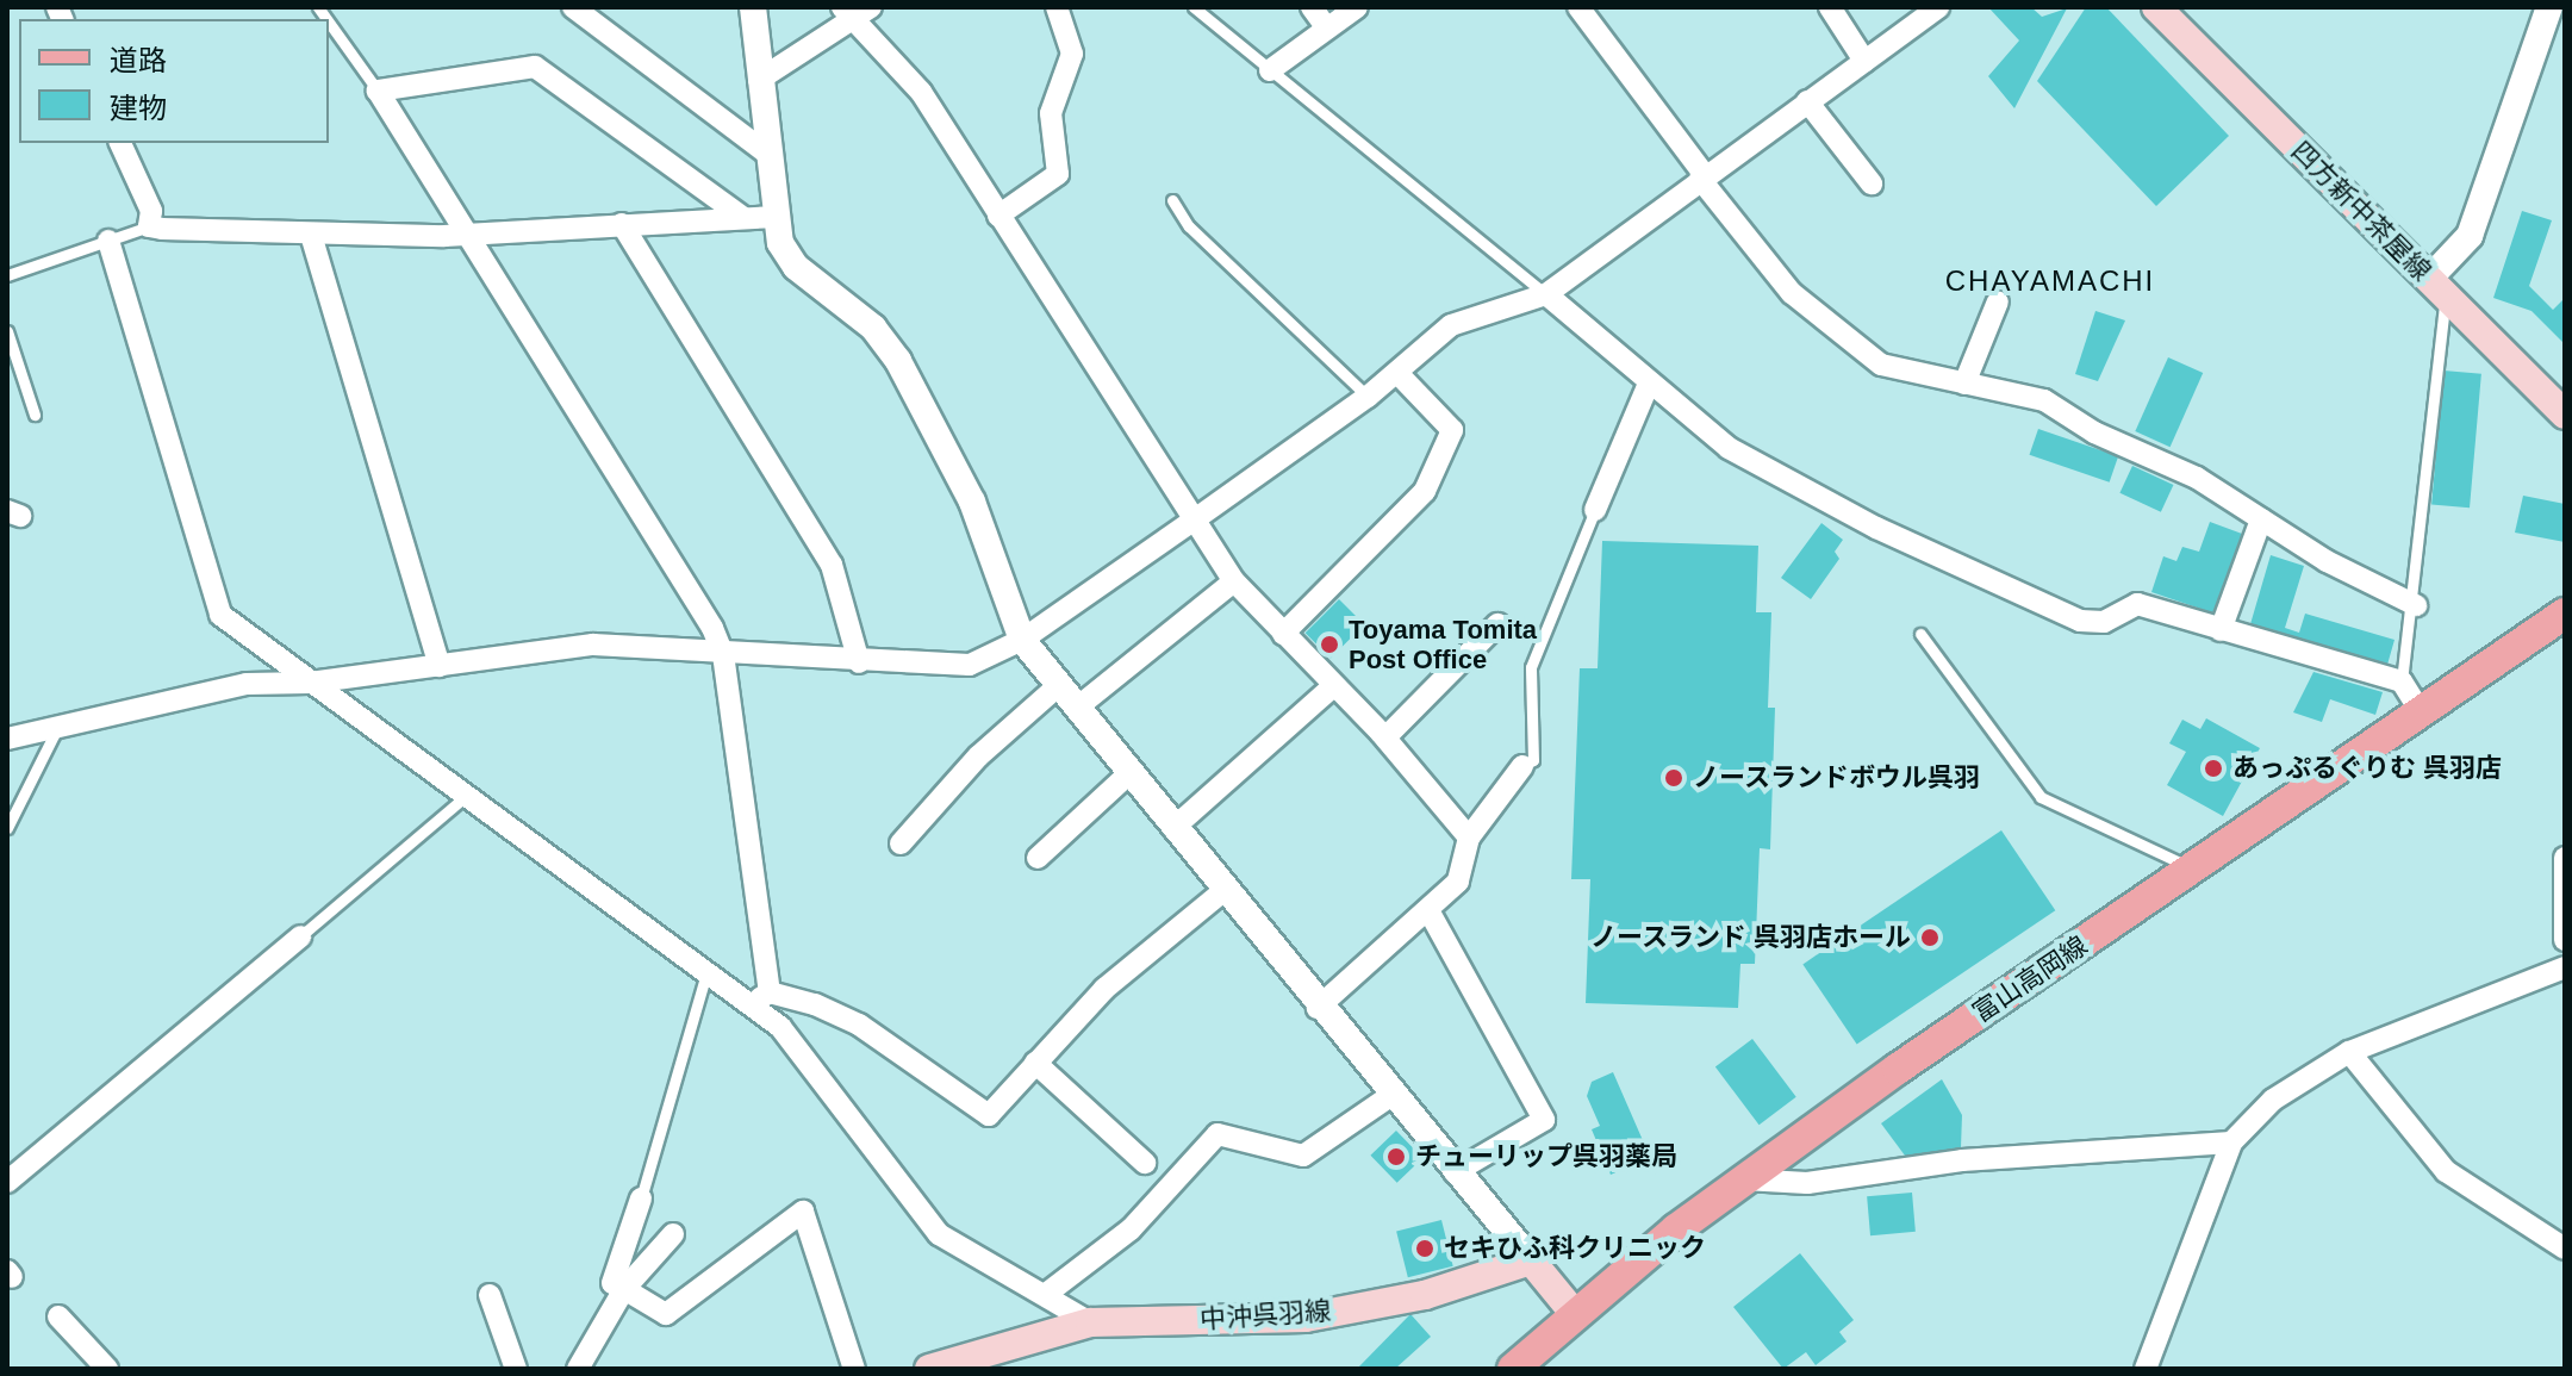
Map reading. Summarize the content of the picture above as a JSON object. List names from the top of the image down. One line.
{"streets":{"main road":["四方新中茶屋線","富山高岡線","中沖呉羽線"]},"districts":["CHAYAMACHI"],"places":["Toyama Tomita Post Office","あっぷるぐりむ 呉羽店","ノースランドボウル呉羽","ノースランド 呉羽店ホール","チューリップ呉羽薬局","セキひふ科クリニック"],"legend":["道路","建物"]}
